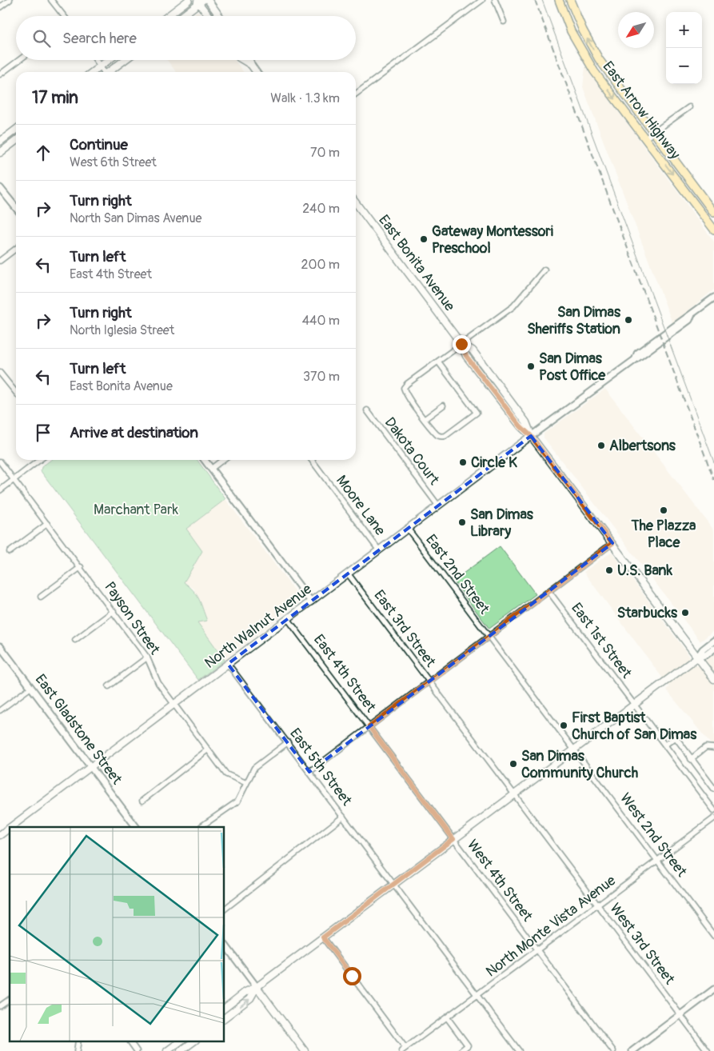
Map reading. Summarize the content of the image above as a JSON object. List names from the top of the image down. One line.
{"streets":{"main road":["East Arrow Highway","East Bonita Avenue","North Walnut Avenue"],"street":["Dakota Court","Moore Lane","East 2nd Street","Payson Street","East 3rd Street","East 1st Street","East 4th Street","East Gladstone Street","East 5th Street","West 2nd Street","West 4th Street","North Monte Vista Avenue","West 3rd Street"]},"crossings":[["East Bonita Avenue","North Walnut Avenue"],["Dakota Court","North Walnut Avenue"],["Moore Lane","North Walnut Avenue"],["East 2nd Street","North Walnut Avenue"],["East 2nd Street","West 2nd Street"],["Payson Street","North Walnut Avenue"],["North Walnut Avenue","East 3rd Street"],["North Walnut Avenue","East 4th Street"],["North Walnut Avenue","East Gladstone Street"],["North Walnut Avenue","East 5th Street"],["East 3rd Street","West 3rd Street"],["East 4th Street","West 4th Street"],["East 5th Street","North Monte Vista Avenue"],["West 2nd Street","North Monte Vista Avenue"],["West 4th Street","North Monte Vista Avenue"],["North Monte Vista Avenue","West 3rd Street"]],"parks":["Marchant Park"],"places":["Gateway Montessori Preschool","San Dimas Sheriffs Station","San Dimas Post Office","Albertsons","Circle K","The Plazza Place","San Dimas Library","U.S. Bank","Starbucks","First Baptist Church of San Dimas","San Dimas Community Church"],"north":"bottom left","page":{"map_buttons":["+","−"],"search":"Search here","heading":["17 min","Walk · 1.3 km"],"list":[["Continue","West 6th Street","70 m"],["Turn right","North San Dimas Avenue","240 m"],["Turn left","East 4th Street","200 m"],["Turn right","North Iglesia Street","440 m"],["Turn left","East Bonita Avenue","370 m"],"Arrive at destination"]}}
